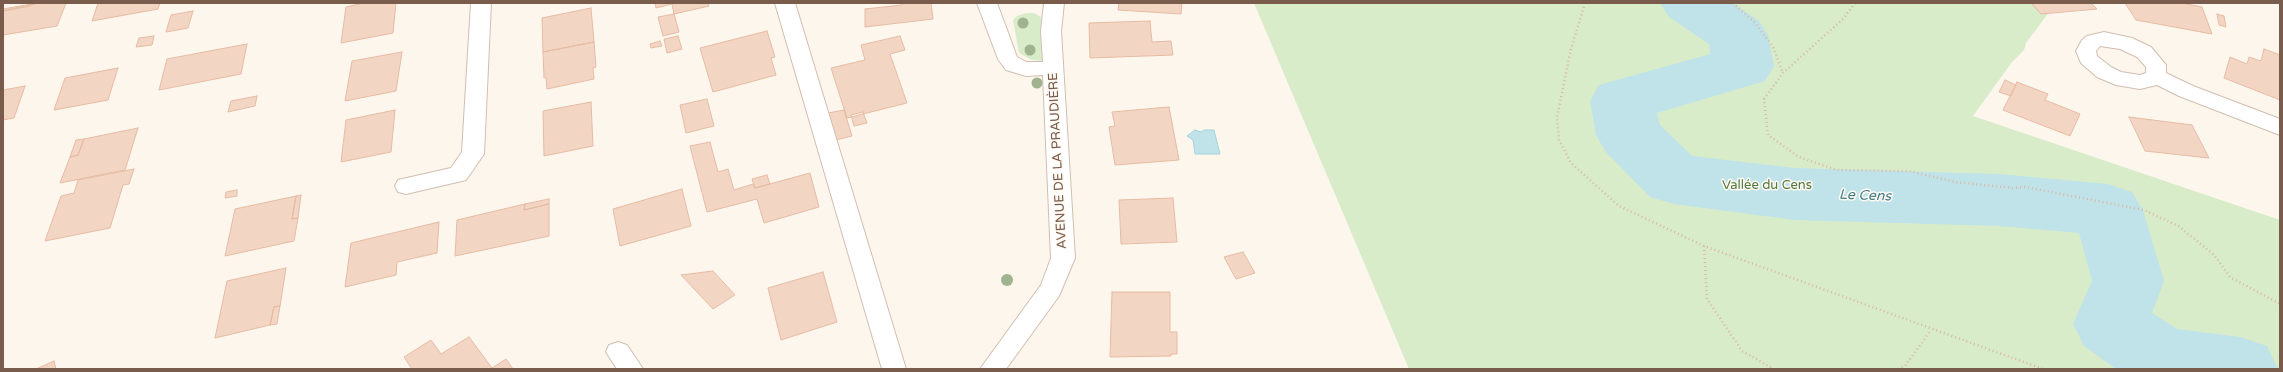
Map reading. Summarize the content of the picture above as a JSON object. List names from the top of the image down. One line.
{"streets":{"street":["AVENUE DE LA PRAUDIÈRE"]},"water":["Le Cens"],"parks":["Vallée du Cens"]}
